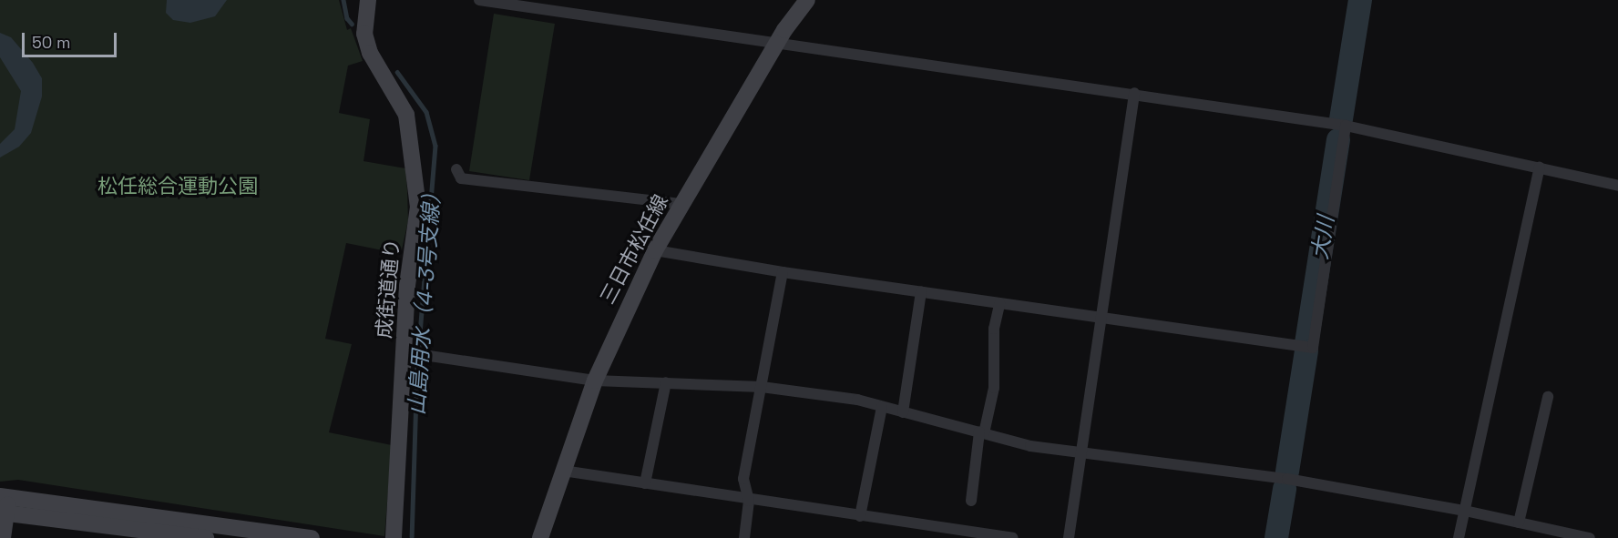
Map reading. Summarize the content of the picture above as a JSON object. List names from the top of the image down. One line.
{"streets":{"street":["三日市松任線","成街道通り"]},"water":["大川","山島用水（4-3号支線）"],"parks":["松任総合運動公園"],"scale_bar":"50 m"}
